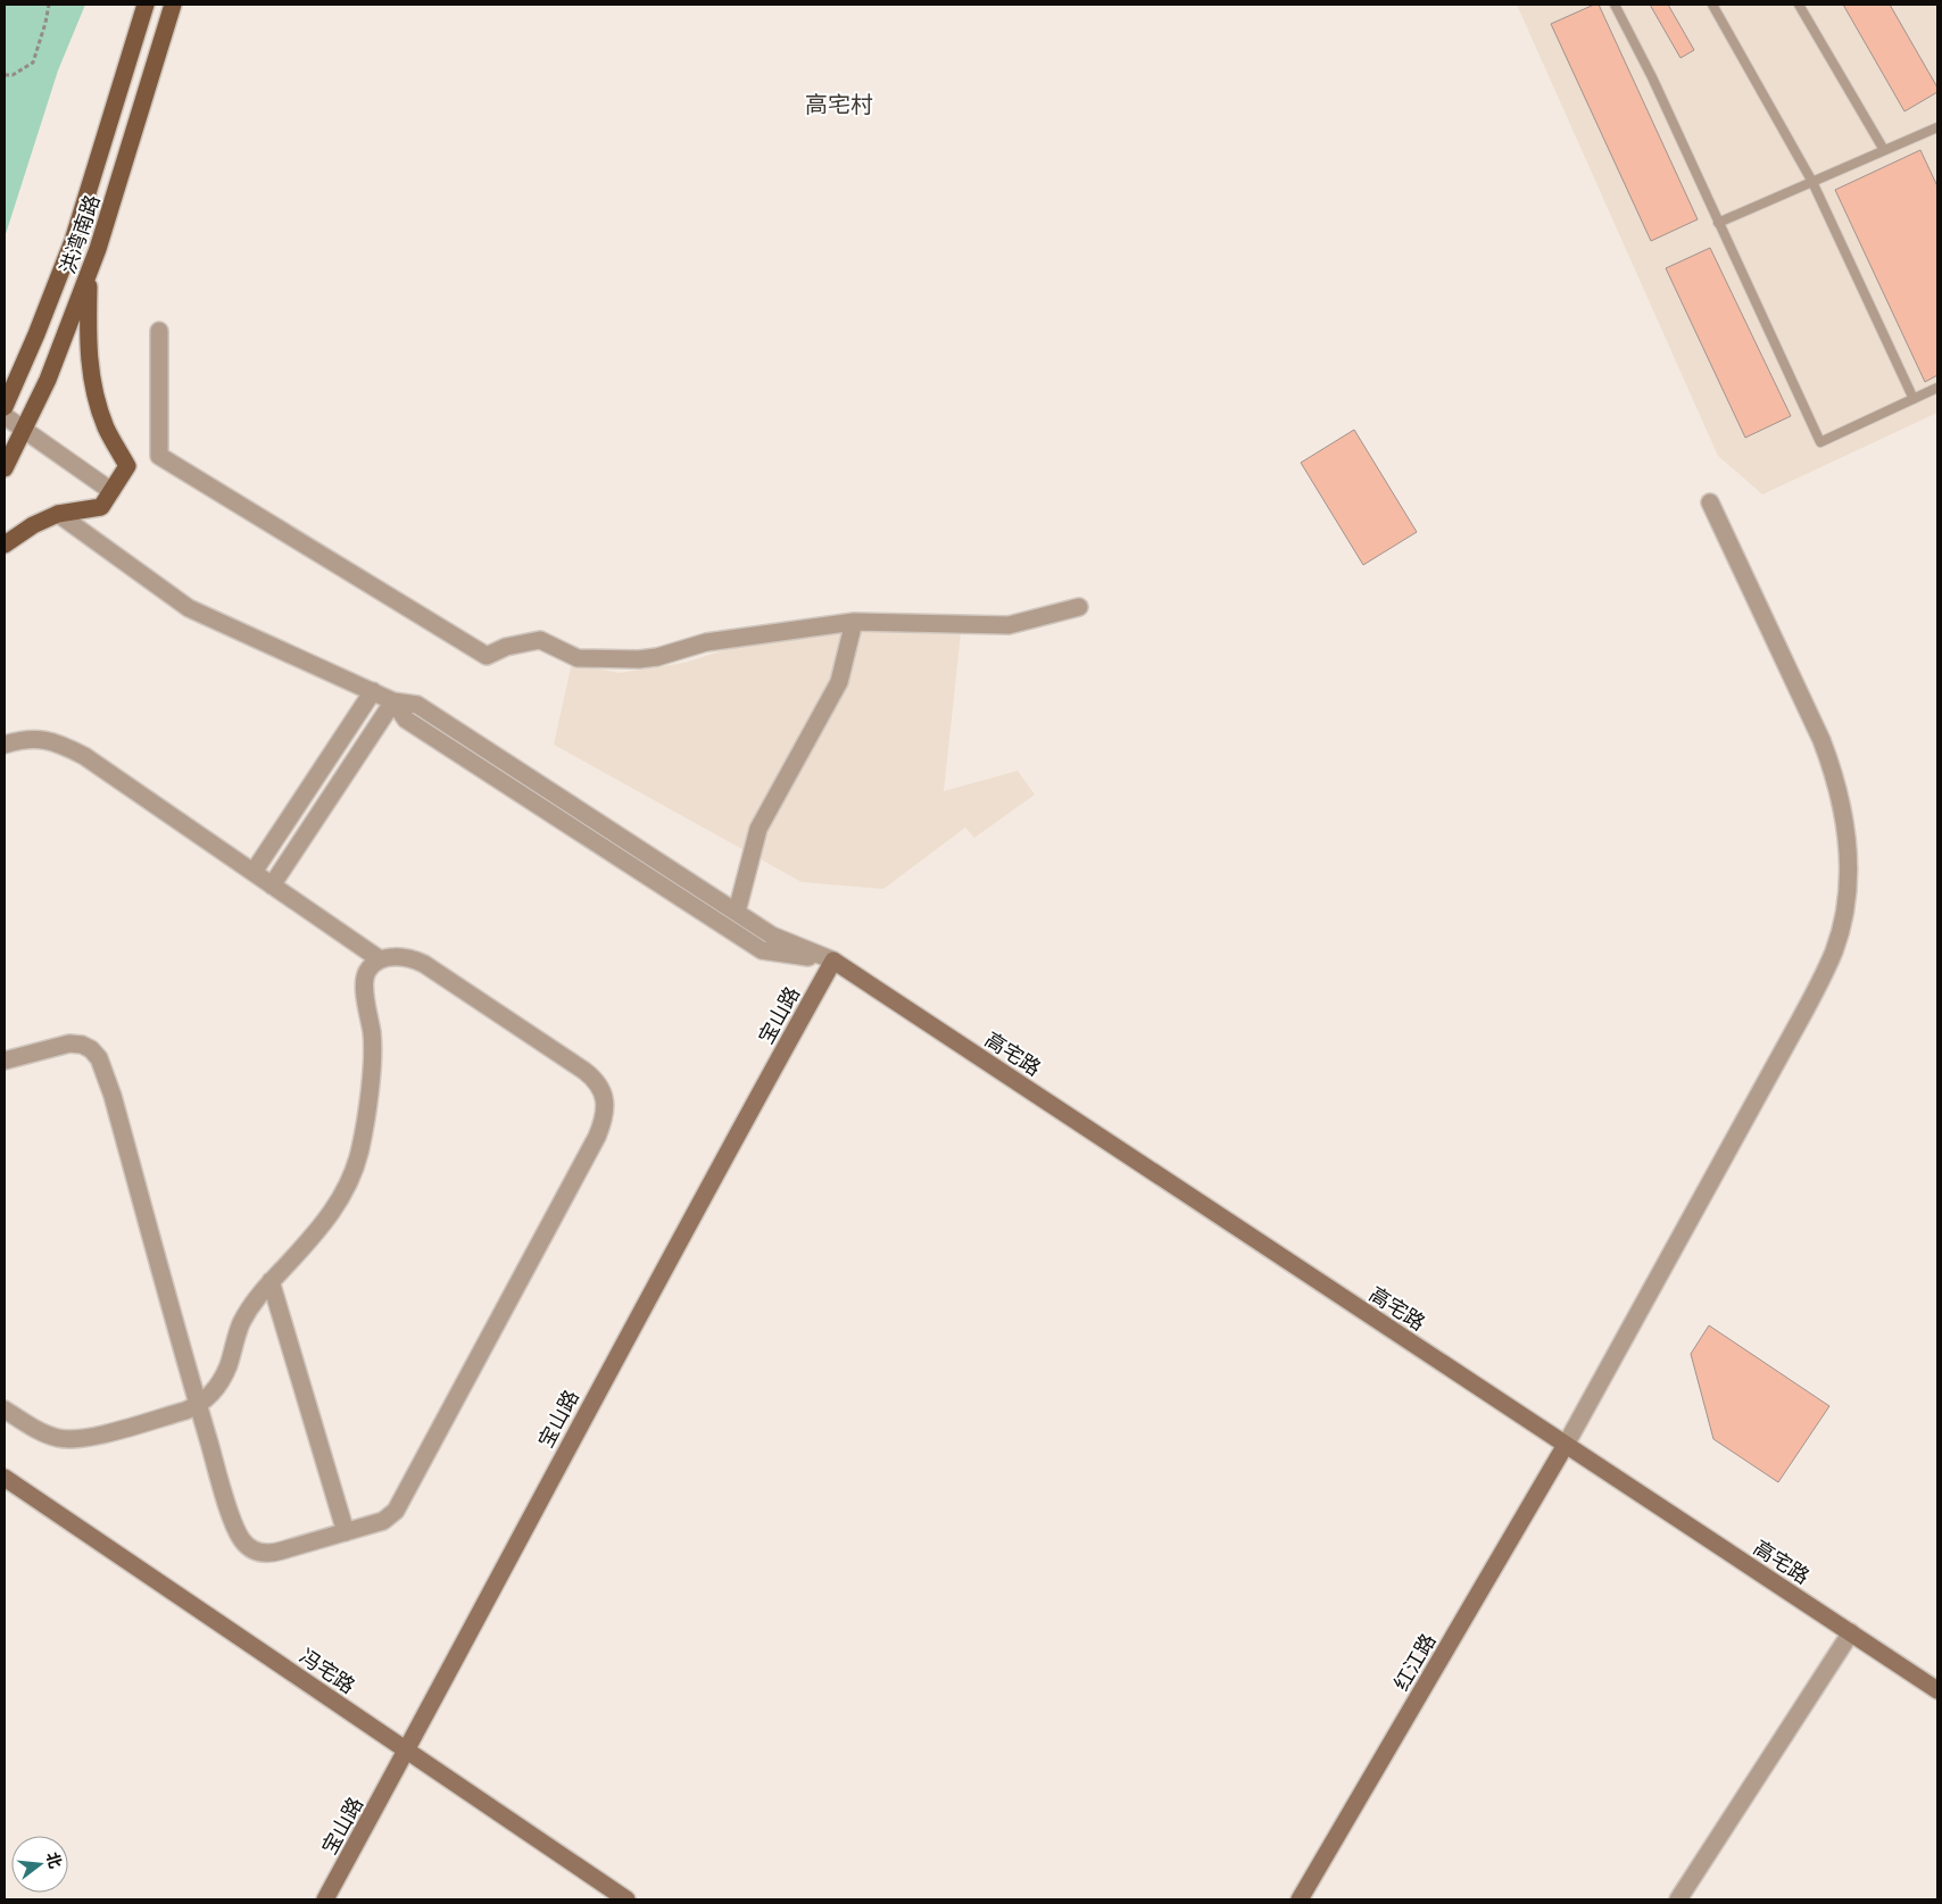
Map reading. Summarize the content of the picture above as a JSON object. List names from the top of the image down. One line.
{"streets":{"main road":["洪湾南路"],"street":["宝山路","高宅路","红江路","冯宅路"]},"crossings":[["宝山路","高宅路"],["宝山路","冯宅路"],["高宅路","红江路"]],"districts":["高宅村"],"north":"right"}
